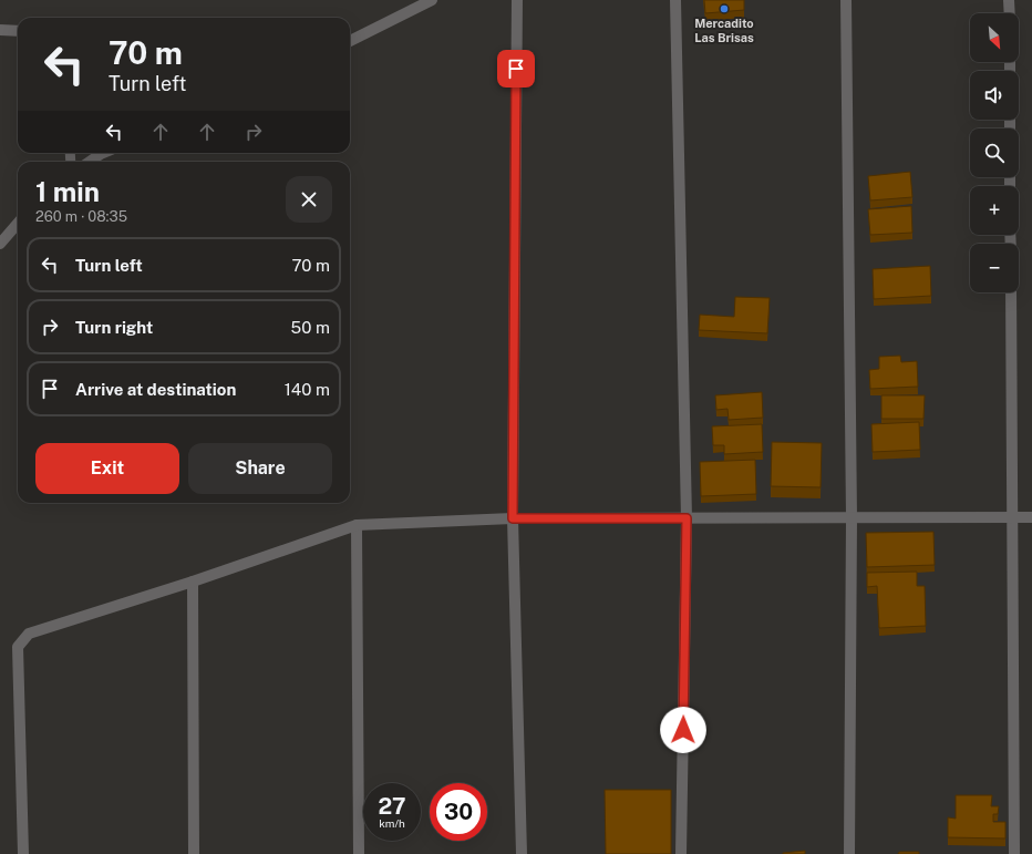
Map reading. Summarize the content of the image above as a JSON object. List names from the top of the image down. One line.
{"places":["Mercadito Las Brisas"],"north":"bottom right","page":{"map_buttons":["+","−"],"turn":["70 m","Turn left"],"heading":["1 min","260 m · 08:35"],"list":[{"name":"Turn left","value":"70 m"},{"name":"Turn right","value":"50 m"},{"name":"Arrive at destination","value":"140 m"}],"buttons":["Exit","Share"],"speed":"27 km/h","limit":"30"}}
